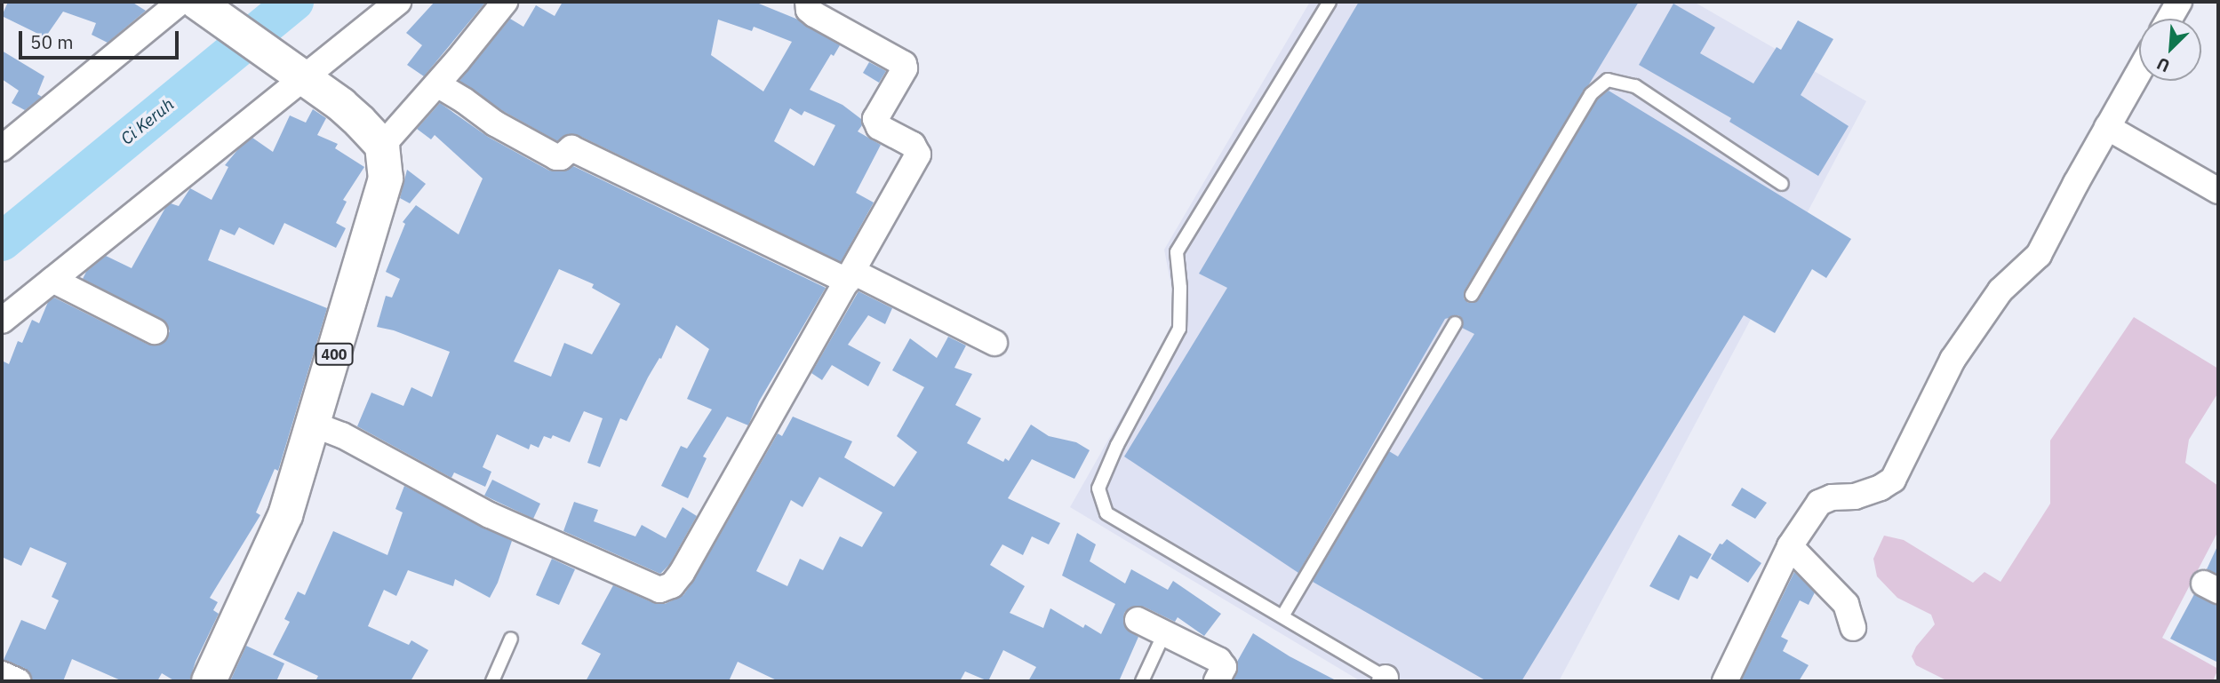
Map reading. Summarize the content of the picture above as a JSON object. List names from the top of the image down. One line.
{"streets":{"main road":["400"]},"water":["Ci Keruh"],"scale_bar":"50 m","north":"bottom left"}
